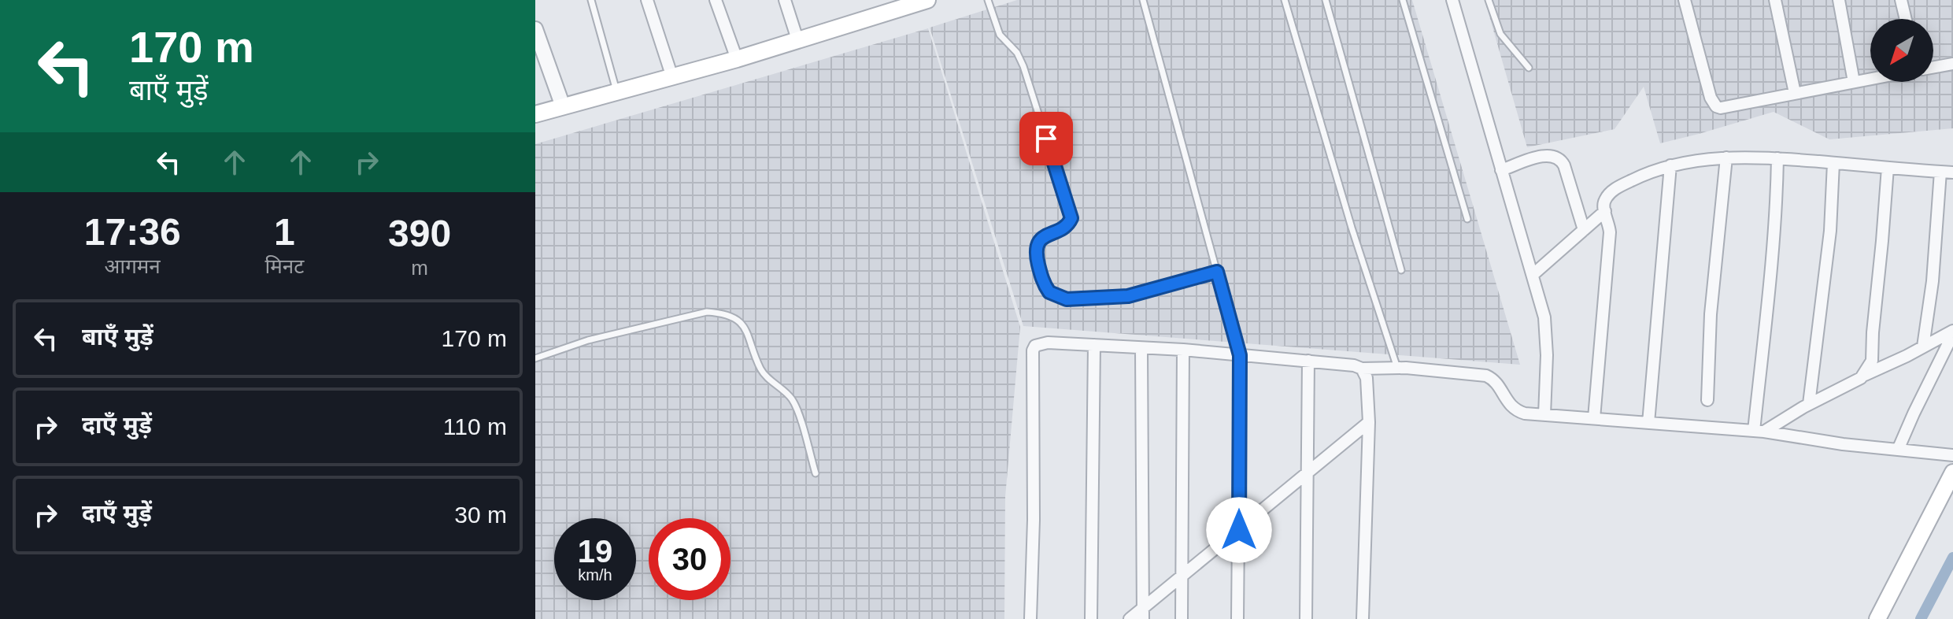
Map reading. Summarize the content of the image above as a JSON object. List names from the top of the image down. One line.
{"north":"bottom left","page":{"turn":["170 m","बाएँ मुड़ें"],"eta":["17:36","आगमन","1","मिनट","390","m"],"list":[{"name":"बाएँ मुड़ें","value":"170 m"},{"name":"दाएँ मुड़ें","value":"110 m"},{"name":"दाएँ मुड़ें","value":"30 m"}],"speed":"19 km/h","limit":"30"}}
